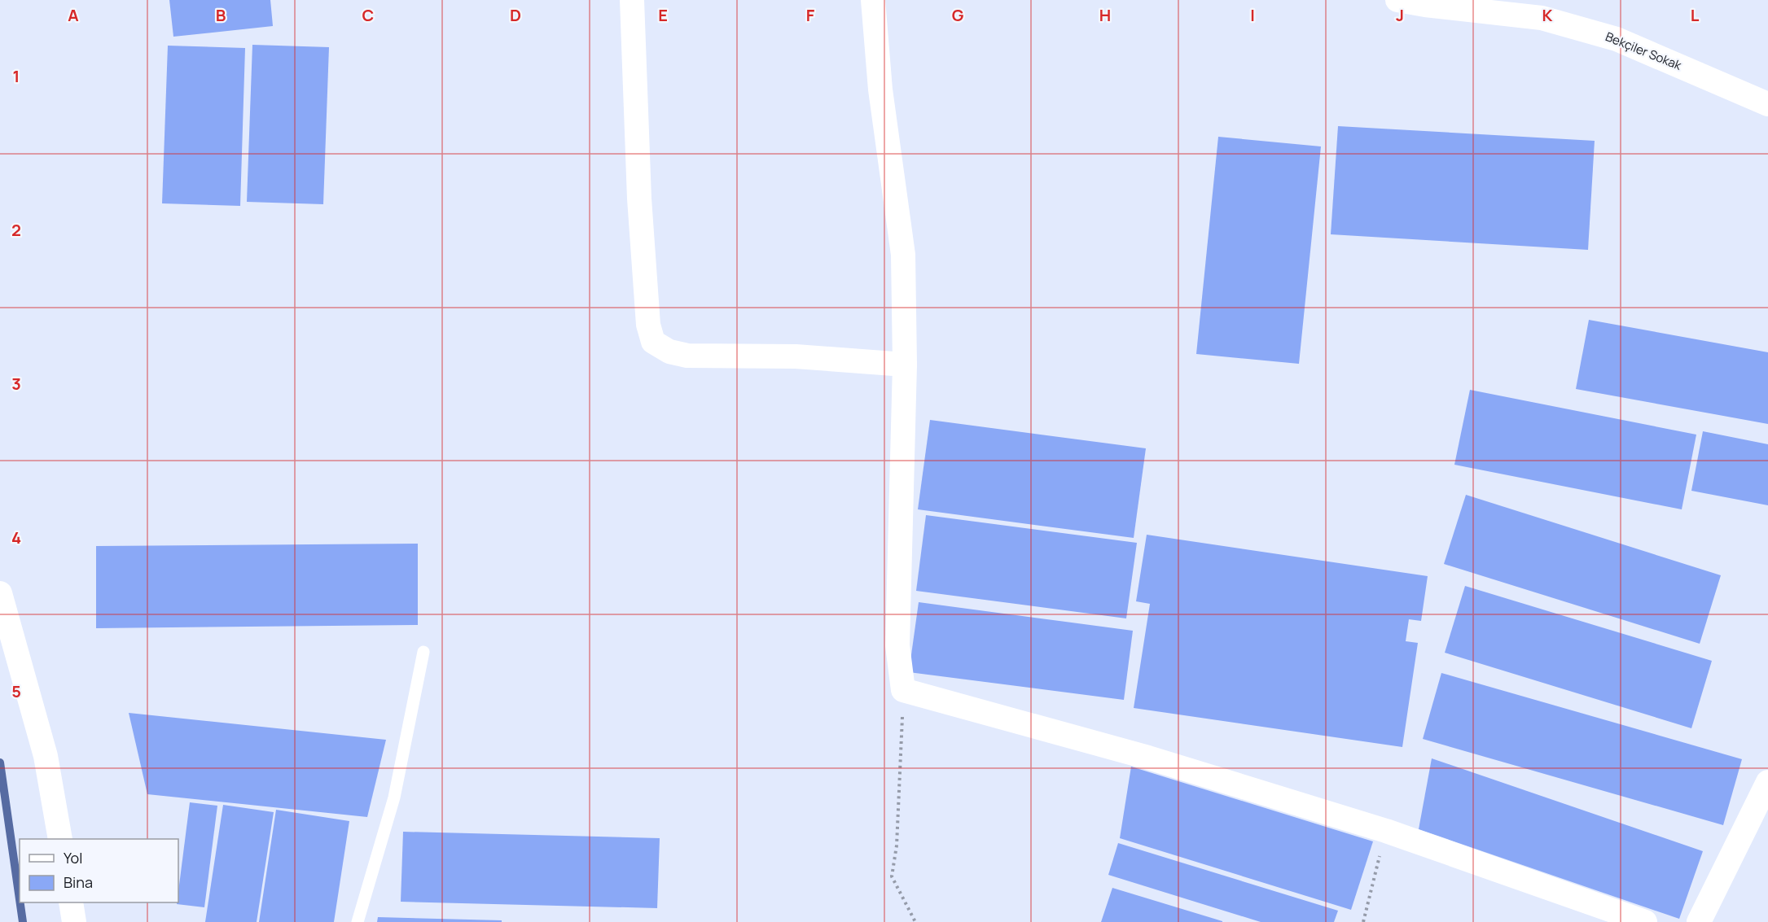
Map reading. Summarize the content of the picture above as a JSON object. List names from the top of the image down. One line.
{"streets":{"street":["Bekçiler Sokak"]},"legend":["Yol","Bina"],"grid":{"columns":["A","B","C","D","E","F","G","H","I","J","K","L"],"rows":["1","2","3","4","5"]}}
